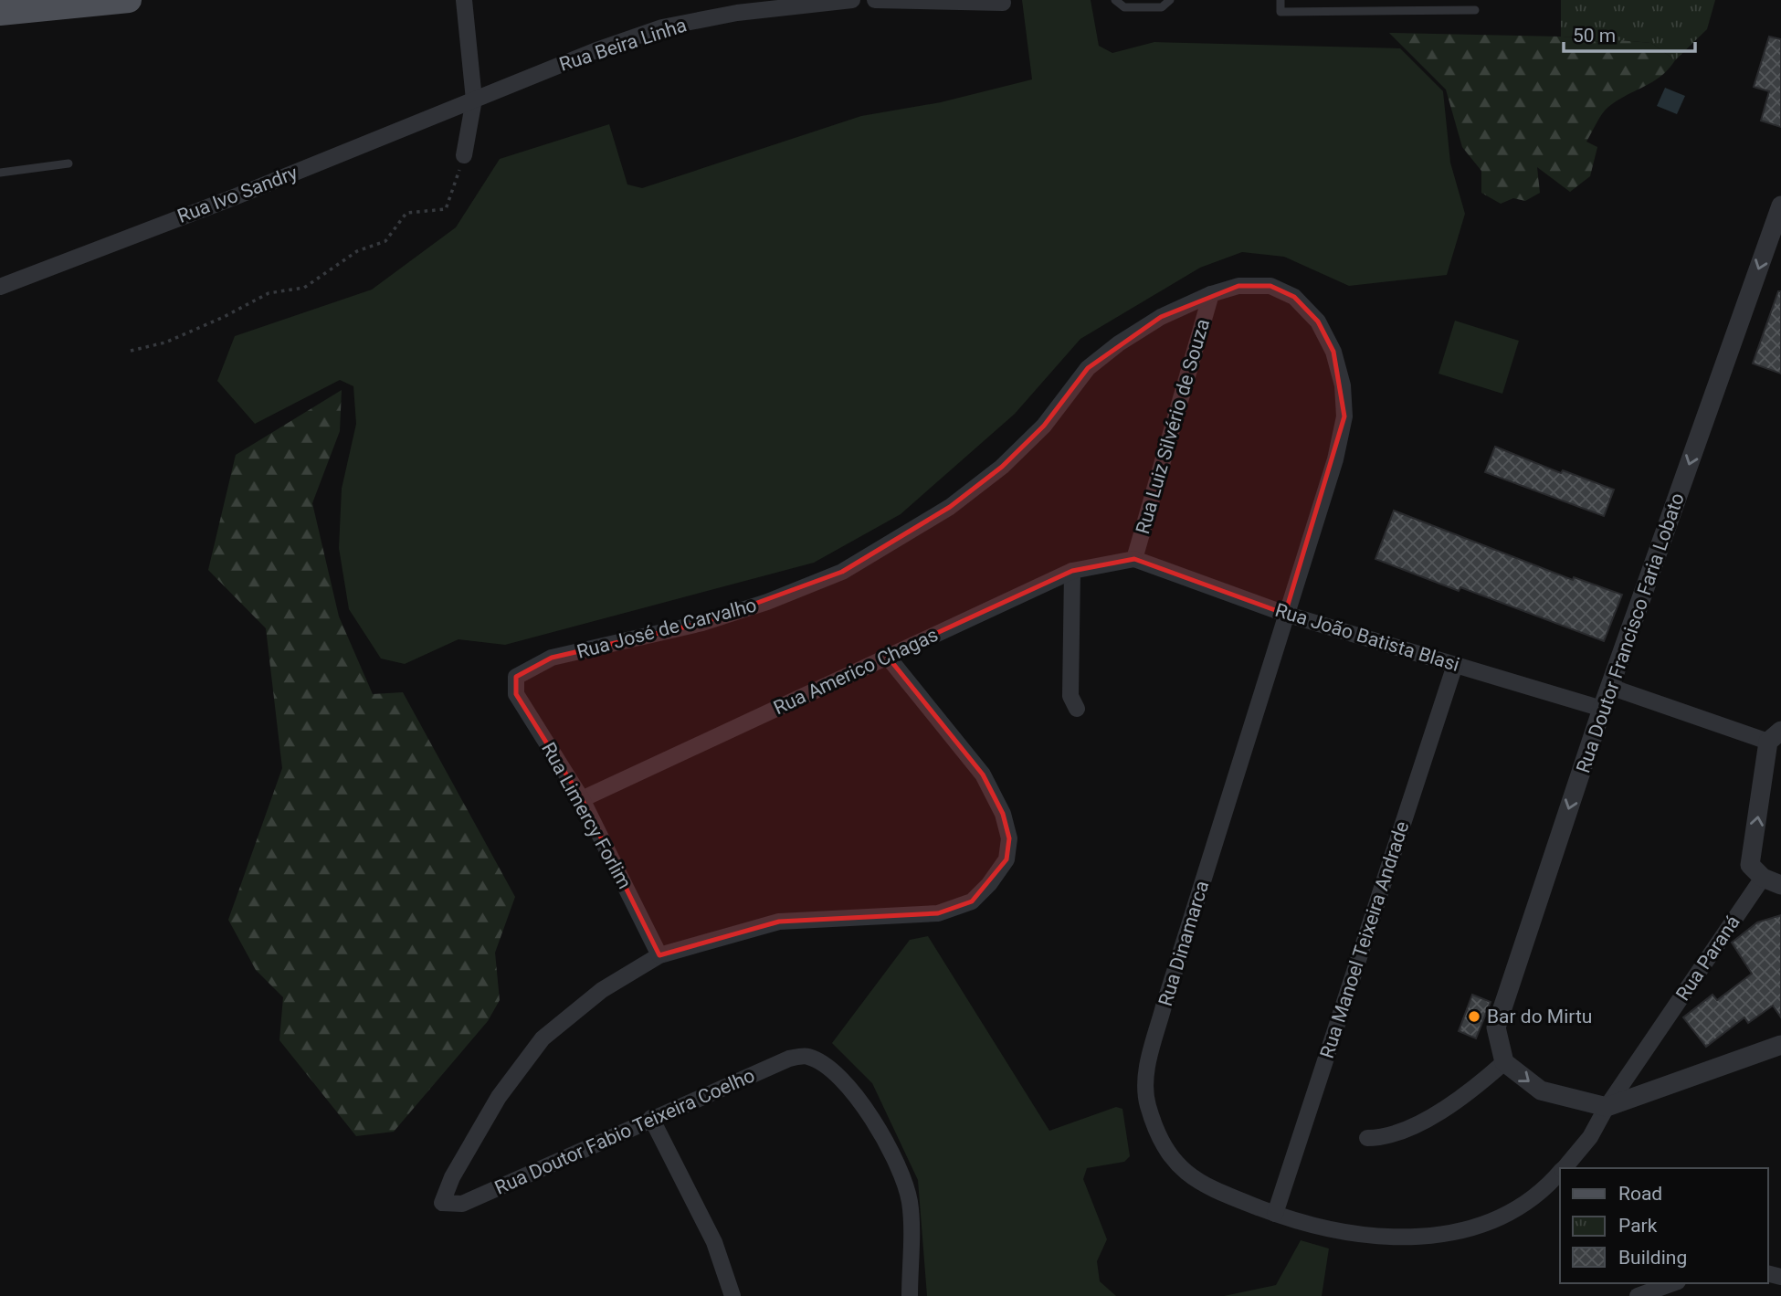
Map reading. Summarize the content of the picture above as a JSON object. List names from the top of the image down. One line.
{"streets":{"street":["Rua Beira Linha","Rua Ivo Sandry","Rua Luiz Silvério de Souza","Rua José de Carvalho","Rua Doutor Francisco Faria Lobato","Rua João Batista Blasi","Rua Americo Chagas","Rua Limercy Forlim","Rua Manoel Teixeira Andrade","Rua Dinamarca","Rua Paraná","Rua Doutor Fabio Teixeira Coelho"]},"crossings":[["Rua Beira Linha","Rua Ivo Sandry"],["Rua Luiz Silvério de Souza","Rua José de Carvalho"],["Rua Luiz Silvério de Souza","Rua João Batista Blasi"],["Rua Luiz Silvério de Souza","Rua Americo Chagas"],["Rua José de Carvalho","Rua João Batista Blasi"],["Rua José de Carvalho","Rua Limercy Forlim"],["Rua José de Carvalho","Rua Dinamarca"],["Rua Doutor Francisco Faria Lobato","Rua João Batista Blasi"],["Rua João Batista Blasi","Rua Americo Chagas"],["Rua João Batista Blasi","Rua Manoel Teixeira Andrade"],["Rua João Batista Blasi","Rua Dinamarca"],["Rua Americo Chagas","Rua Limercy Forlim"],["Rua Limercy Forlim","Rua Doutor Fabio Teixeira Coelho"],["Rua Manoel Teixeira Andrade","Rua Dinamarca"],["Rua Manoel Teixeira Andrade","Rua Paraná"],["Rua Dinamarca","Rua Paraná"]],"one_way":["Rua Doutor Francisco Faria Lobato"],"places":["Bar do Mirtu"],"legend":["Road","Park","Building"],"scale_bar":"50 m"}
